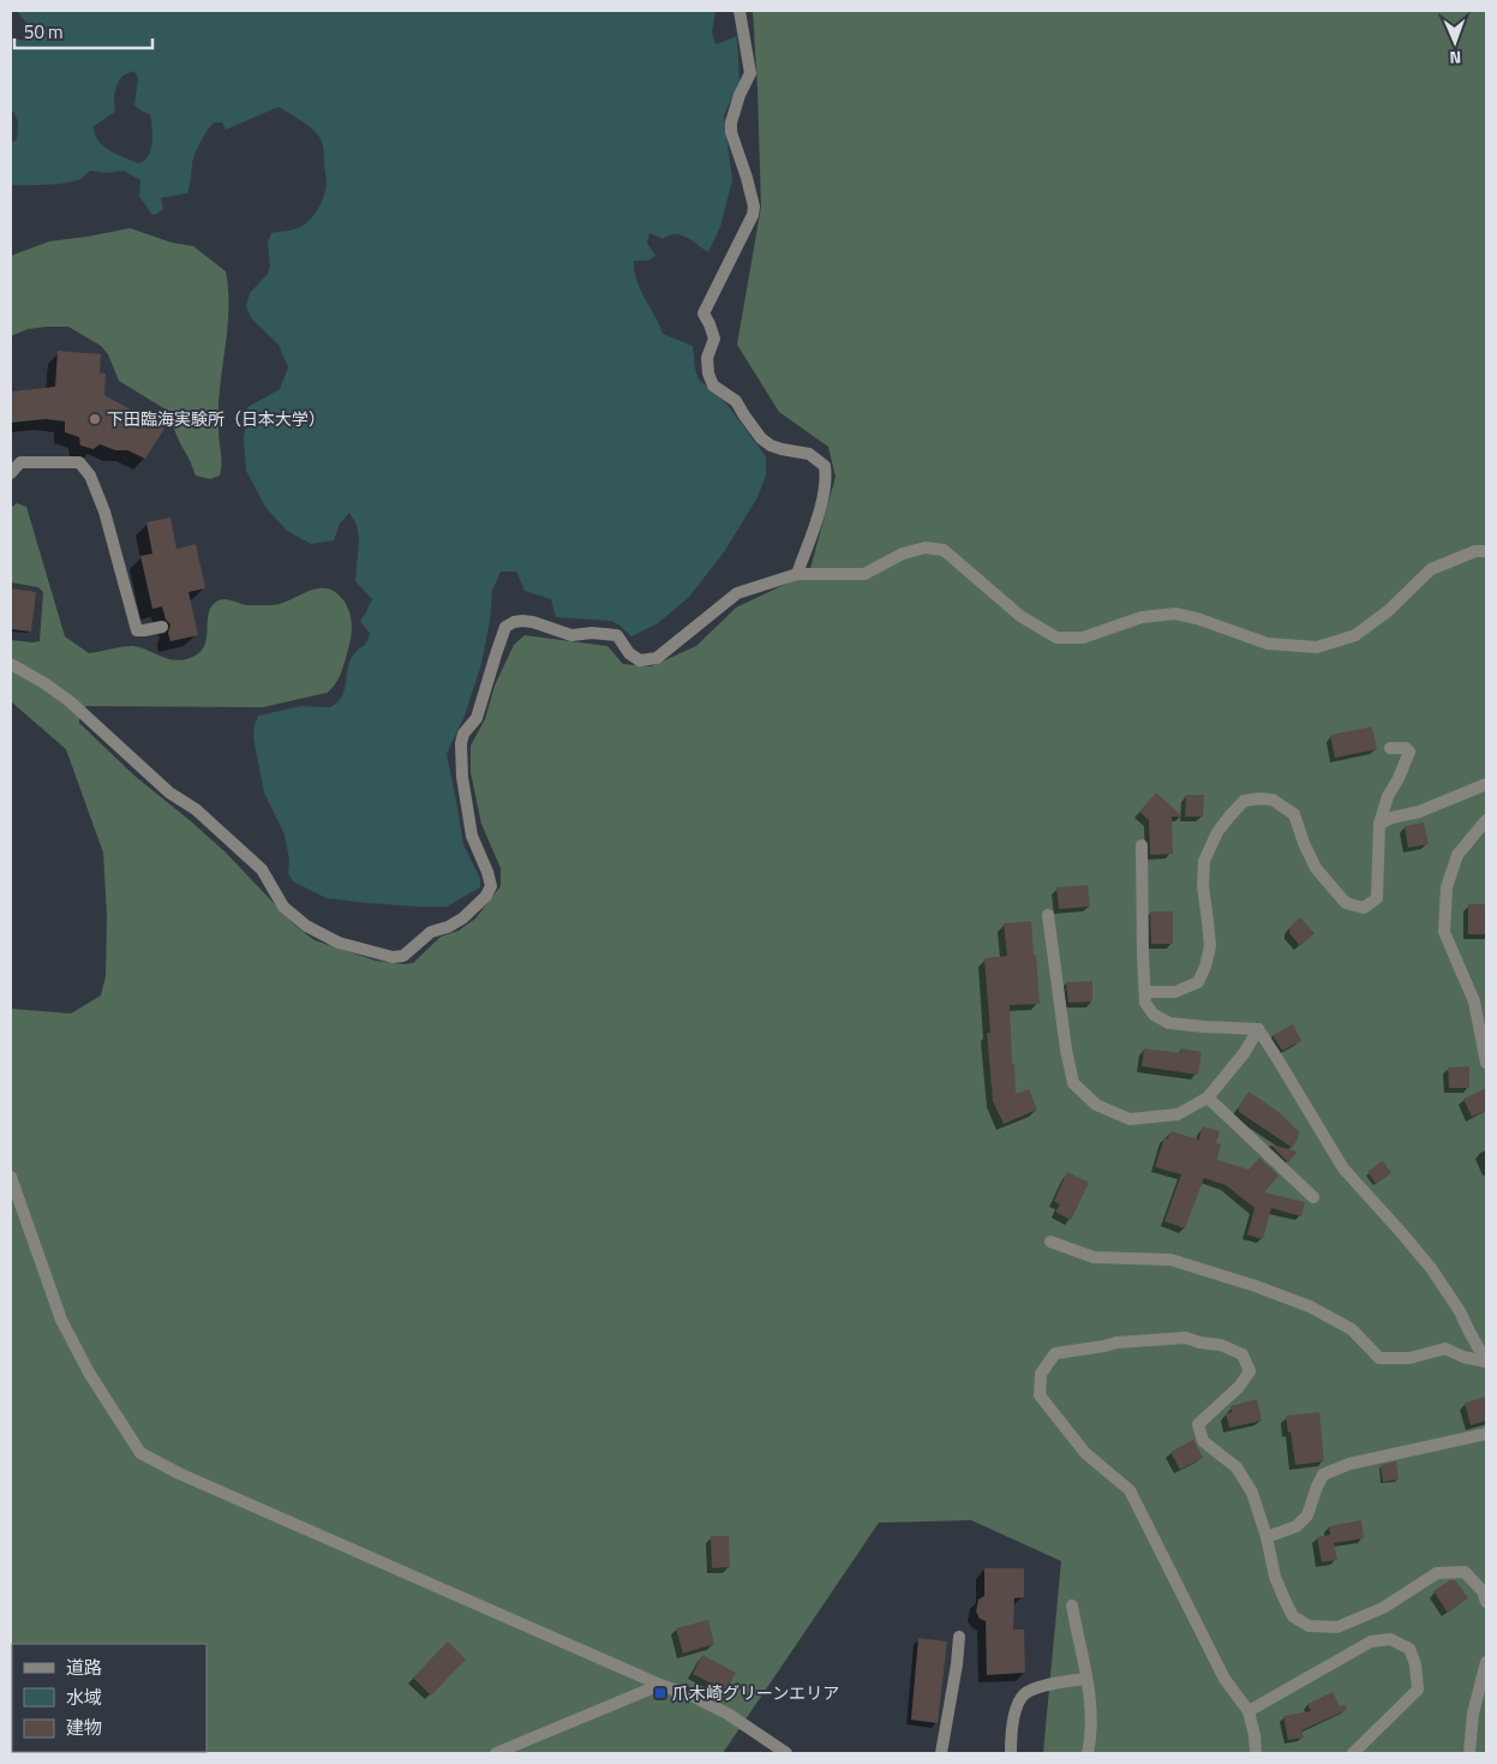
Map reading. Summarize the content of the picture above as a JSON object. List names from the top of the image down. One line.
{"places":{"other":["下田臨海実験所（日本大学）"],"transit":["爪木崎グリーンエリア"]},"legend":["道路","水域","建物"],"scale_bar":"50 m","north":"bottom"}
